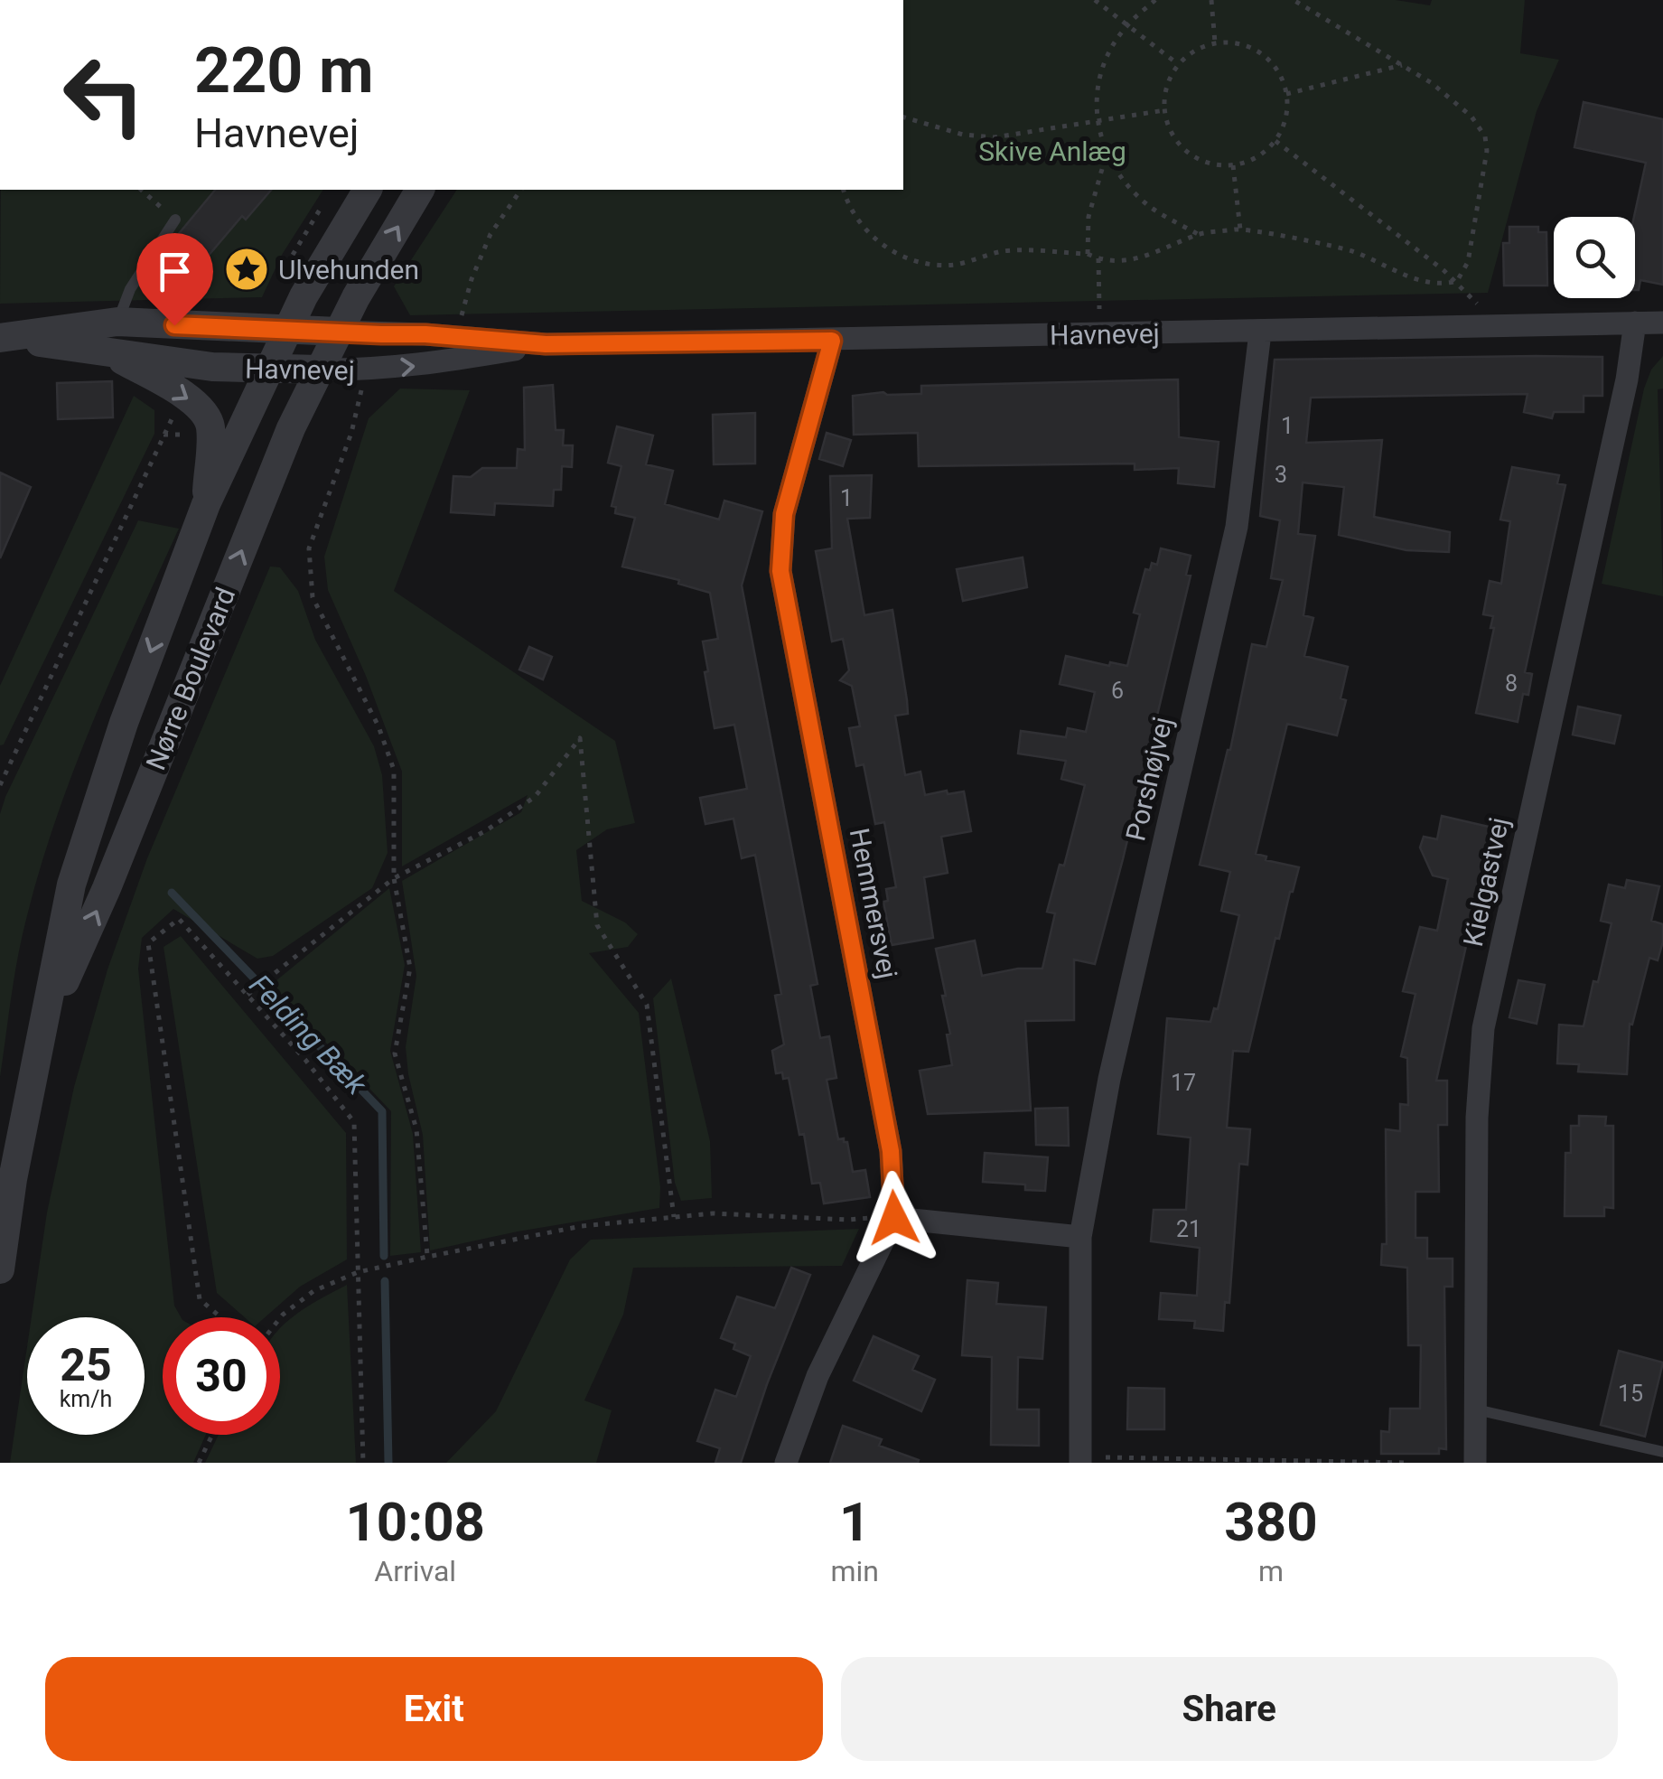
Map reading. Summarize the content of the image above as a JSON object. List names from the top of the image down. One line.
{"streets":{"street":["Havnevej","Nørre Boulevard","Porshøjvej","Kielgastvej","Hemmersvej"]},"crossings":[["Havnevej","Nørre Boulevard"],["Havnevej","Porshøjvej"],["Havnevej","Kielgastvej"],["Havnevej","Hemmersvej"]],"water":["Felding Bæk"],"parks":["Skive Anlæg"],"places":{"place":["Ulvehunden"]},"house_numbers":["1","3","1","8","6","17","21","15"],"page":{"turn":["220 m","Havnevej"],"speed":"25 km/h","limit":"30","eta":["10:08","Arrival","1","min","380","m"],"buttons":["Exit","Share"]}}
